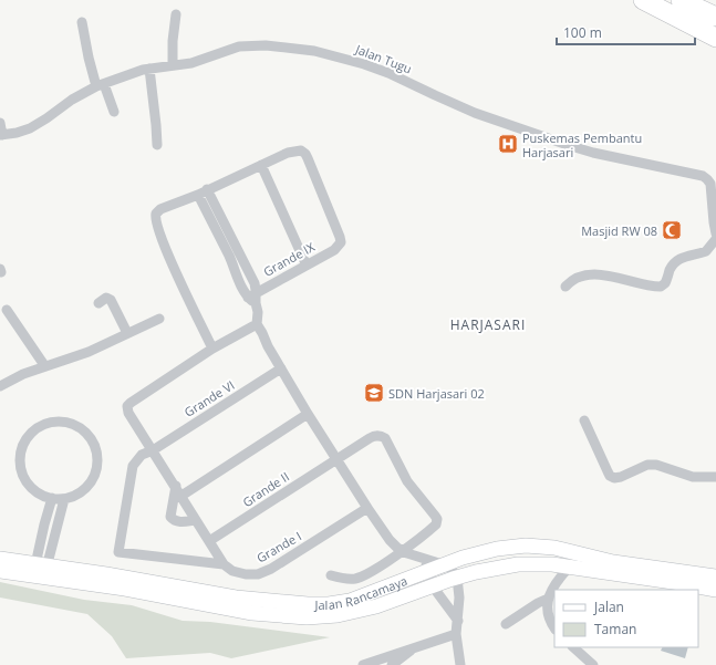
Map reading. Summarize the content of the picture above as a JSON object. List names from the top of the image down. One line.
{"streets":{"street":["Jalan Tugu","Grande IX","Grande VI","Grande II","Grande I","Jalan Rancamaya"]},"crossings":[["Grande VI","Grande I"]],"districts":["HARJASARI"],"places":{"hospital":["Puskemas Pembantu Harjasari"],"mosque":["Masjid RW 08"],"school or university":["SDN Harjasari 02"]},"legend":["Jalan","Taman"],"scale_bar":"100 m"}
